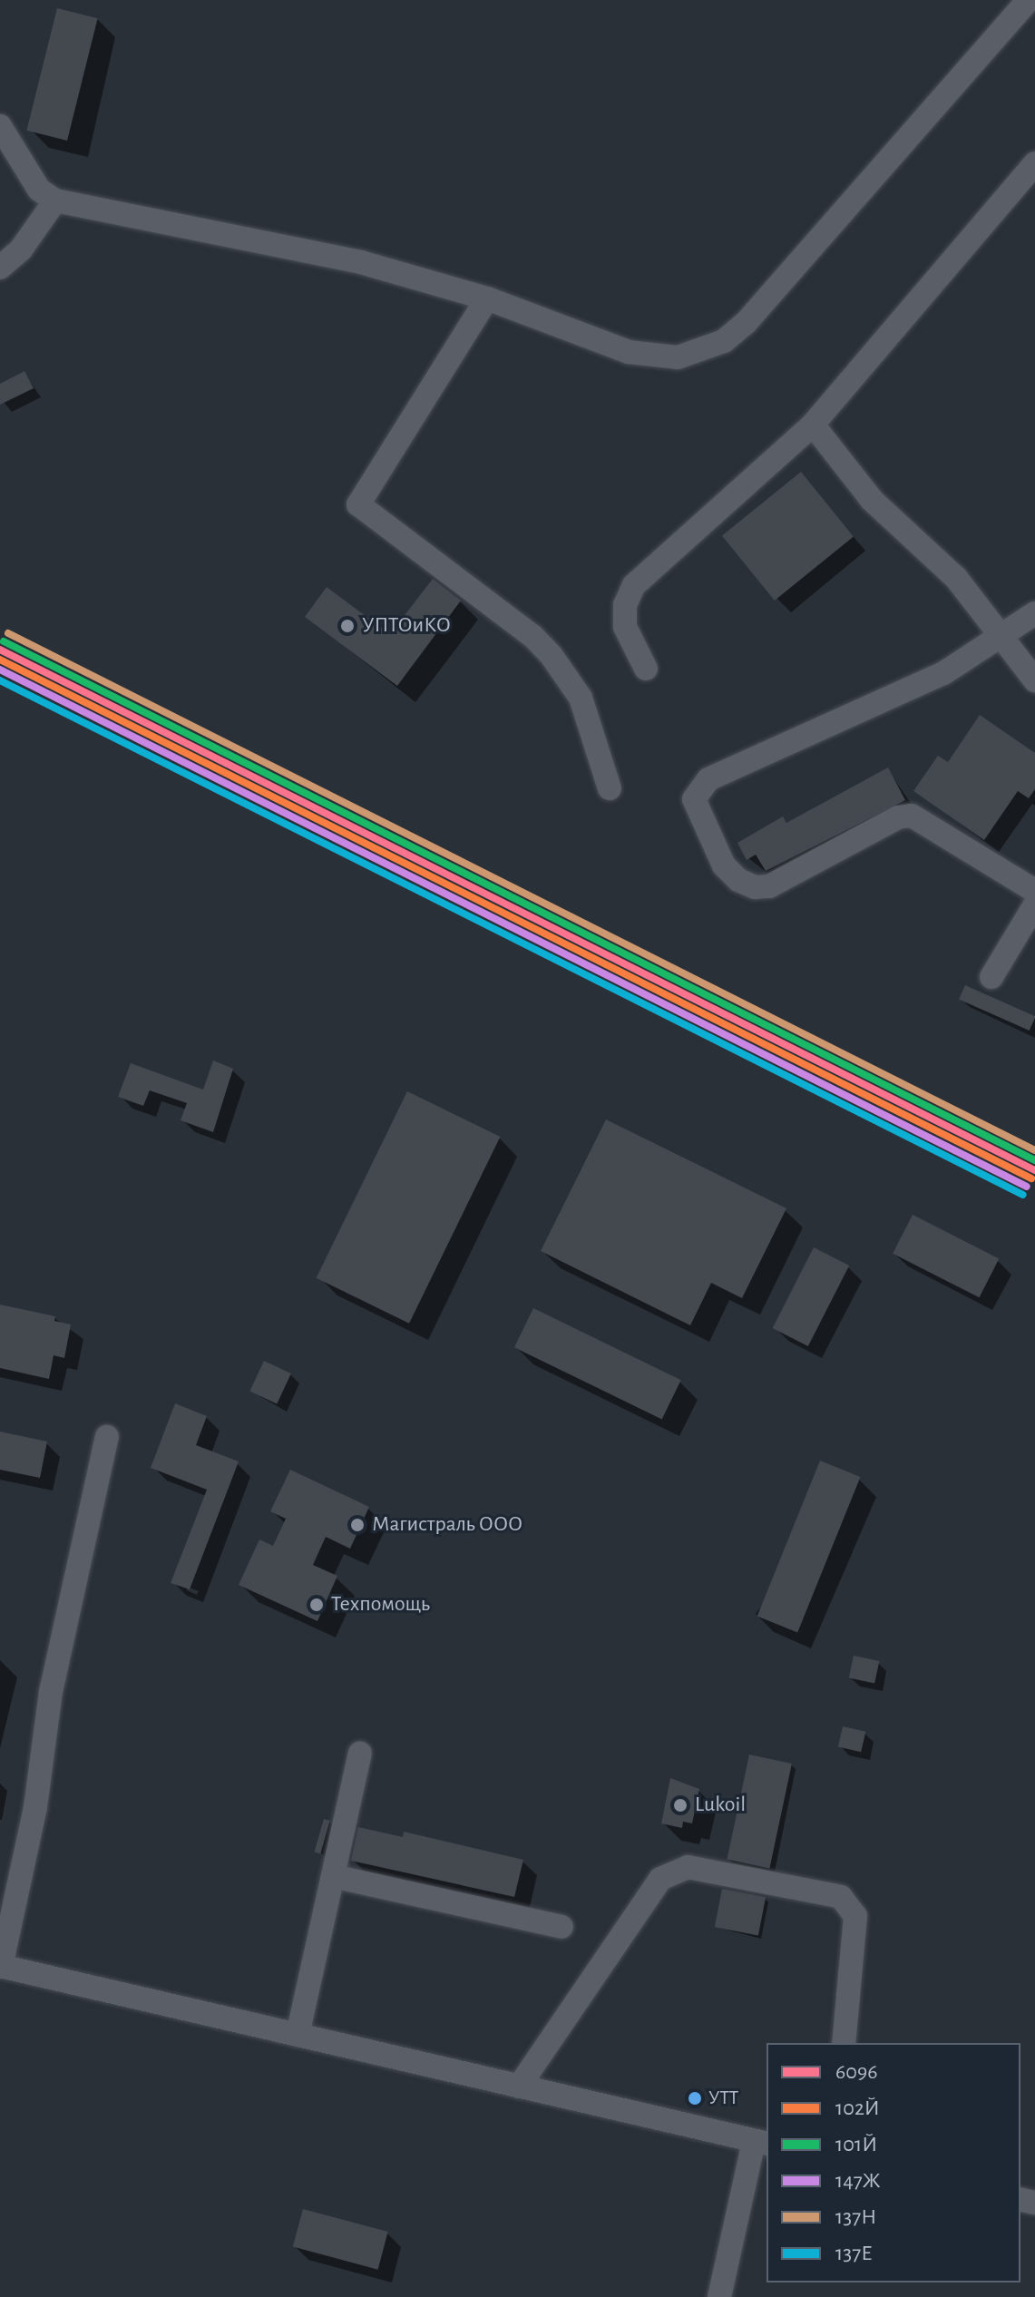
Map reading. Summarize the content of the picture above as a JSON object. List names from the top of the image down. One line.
{"places":["УПТОиКО","Магистраль ООО","Техпомощь","Lukoil","УТТ"],"lines":["transit line 137Н","transit line 101Й","transit line 6096","transit line 102Й","transit line 147Ж","transit line 137Е"],"legend":["6096","102Й","101Й","147Ж","137Н","137Е"]}
